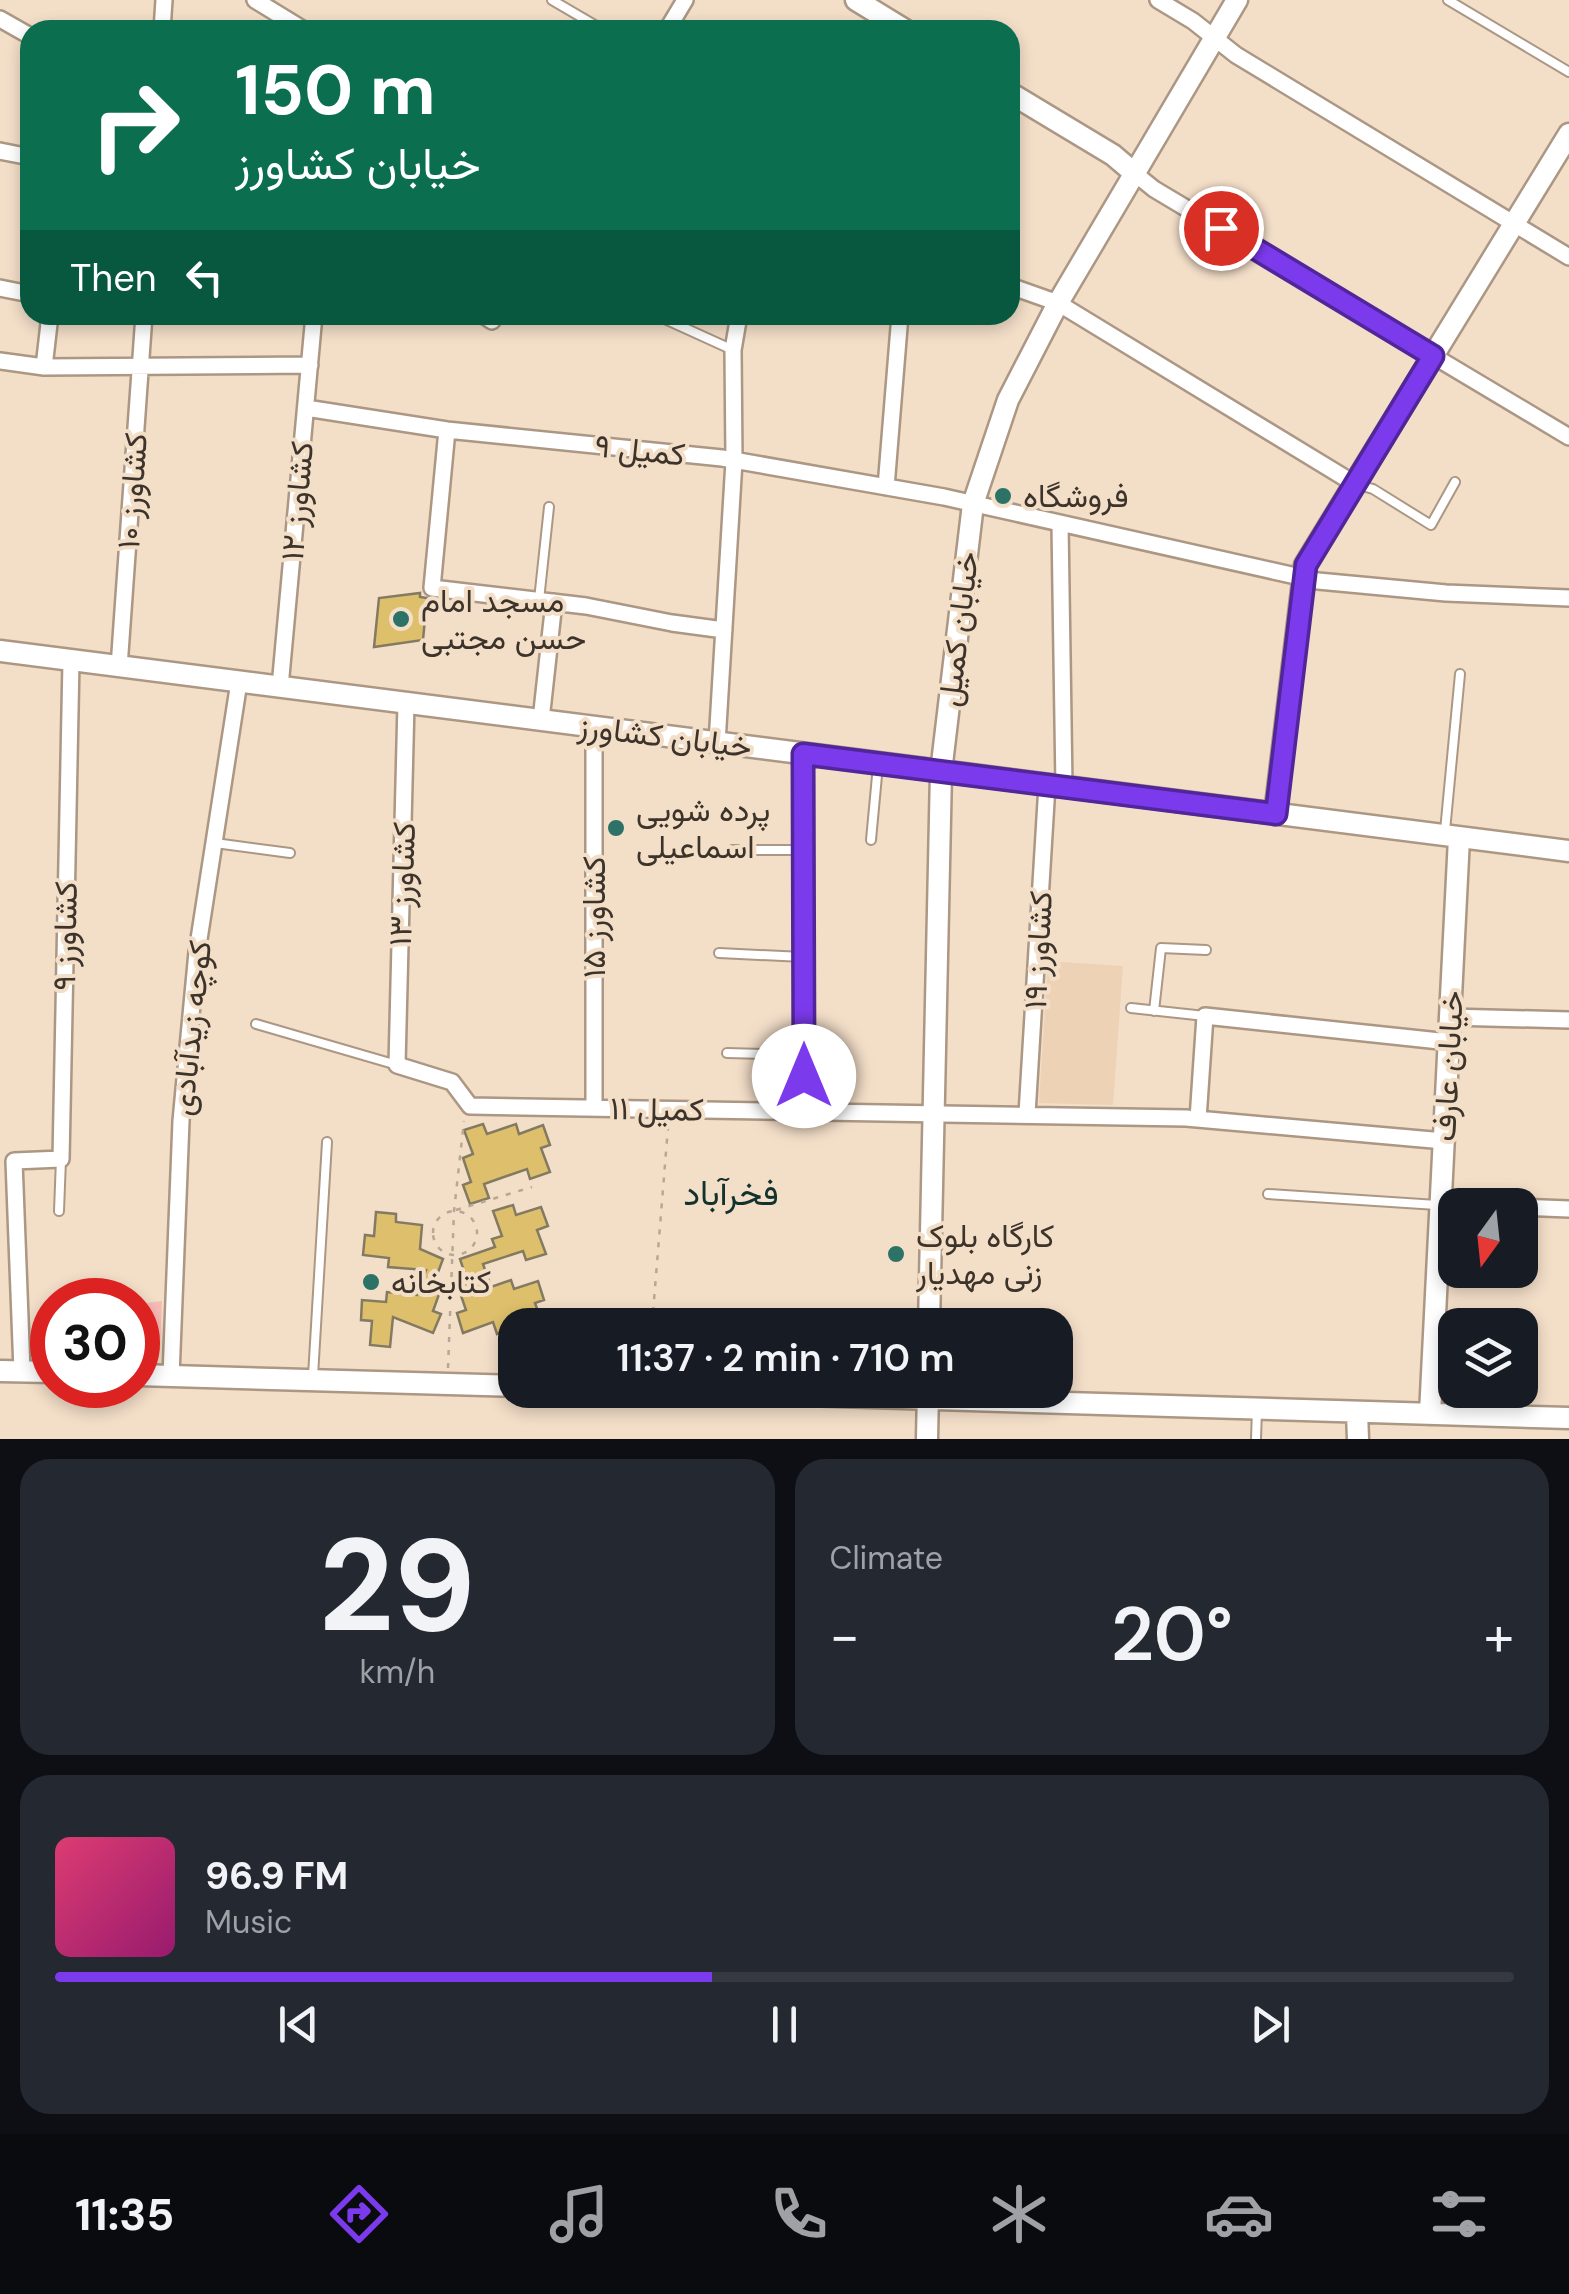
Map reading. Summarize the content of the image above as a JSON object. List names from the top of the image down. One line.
{"streets":{"street":["کمیل ۹","کشاورز ۱۰","کشاورز ۱۲","خیابان کمیل","خیابان کشاورز","کشاورز ۱۳","کشاورز ۱۵","کشاورز ۹","کشاورز ۱۹","کوچه زیدآبادی","خیابان عارف","کمیل ۱۱"]},"crossings":[["کمیل ۹","کشاورز ۱۲"],["کمیل ۹","خیابان کمیل"],["کمیل ۹","کشاورز ۱۹"],["کشاورز ۱۰","خیابان کشاورز"],["کشاورز ۱۲","خیابان کشاورز"],["خیابان کمیل","خیابان کشاورز"],["خیابان کمیل","کمیل ۱۱"],["خیابان کشاورز","کشاورز ۱۳"],["خیابان کشاورز","کشاورز ۱۵"],["خیابان کشاورز","کشاورز ۹"],["خیابان کشاورز","کشاورز ۱۹"],["خیابان کشاورز","کوچه زیدآبادی"],["خیابان کشاورز","خیابان عارف"],["کشاورز ۱۵","کمیل ۱۱"],["کشاورز ۱۹","کمیل ۱۱"],["خیابان عارف","کمیل ۱۱"]],"districts":["فخرآباد"],"places":["فروشگاه","مسجد امام حسن مجتبی","پرده شویی اسماعیلی","کارگاه بلوک زنی مهدیار","کتابخانه"],"north":"bottom","page":{"turn":["150 m","خیابان کشاورز"],"then":"Then","limit":"30","trip":"11:37 · 2 min · 710 m","tile":[["29","km/h"],"Climate"],"heat":["−","20°","+"],"song":["96.9 FM","Music"],"tabs":"11:35"}}
